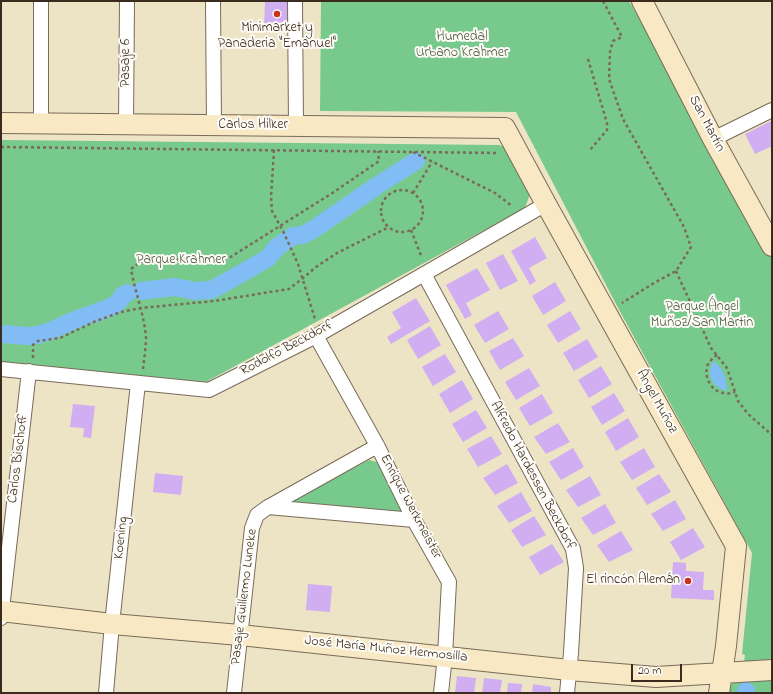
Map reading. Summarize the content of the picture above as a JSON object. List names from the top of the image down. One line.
{"streets":{"street":["Pasaje 6","San Martín","Carlos Hilker","Rodolfo Beckdorf","Ángel Muñoz","Carlos Bischoff","Alfredo Hardessen Beckdorf","Enrique Werkmeister","Koening","Pasaje Guillermo Luneke","José María Muñoz Hermosilla"]},"crossings":[["Pasaje 6","Carlos Hilker"],["Carlos Hilker","Ángel Muñoz"],["Rodolfo Beckdorf","Ángel Muñoz"],["Rodolfo Beckdorf","Carlos Bischoff"],["Rodolfo Beckdorf","Alfredo Hardessen Beckdorf"],["Rodolfo Beckdorf","Enrique Werkmeister"],["Rodolfo Beckdorf","Koening"],["Ángel Muñoz","José María Muñoz Hermosilla"],["Carlos Bischoff","José María Muñoz Hermosilla"],["Alfredo Hardessen Beckdorf","José María Muñoz Hermosilla"],["Enrique Werkmeister","Pasaje Guillermo Luneke"],["Enrique Werkmeister","José María Muñoz Hermosilla"],["Koening","José María Muñoz Hermosilla"],["Pasaje Guillermo Luneke","José María Muñoz Hermosilla"]],"parks":["Humedal Urbano Krahmer","Parque Krahmer","Parque Ángel Muñoz/San Martin"],"places":["Minimarket y Panaderia \"Emanuel\"","El rincón Alemán"],"scale_bar":"20 m"}
